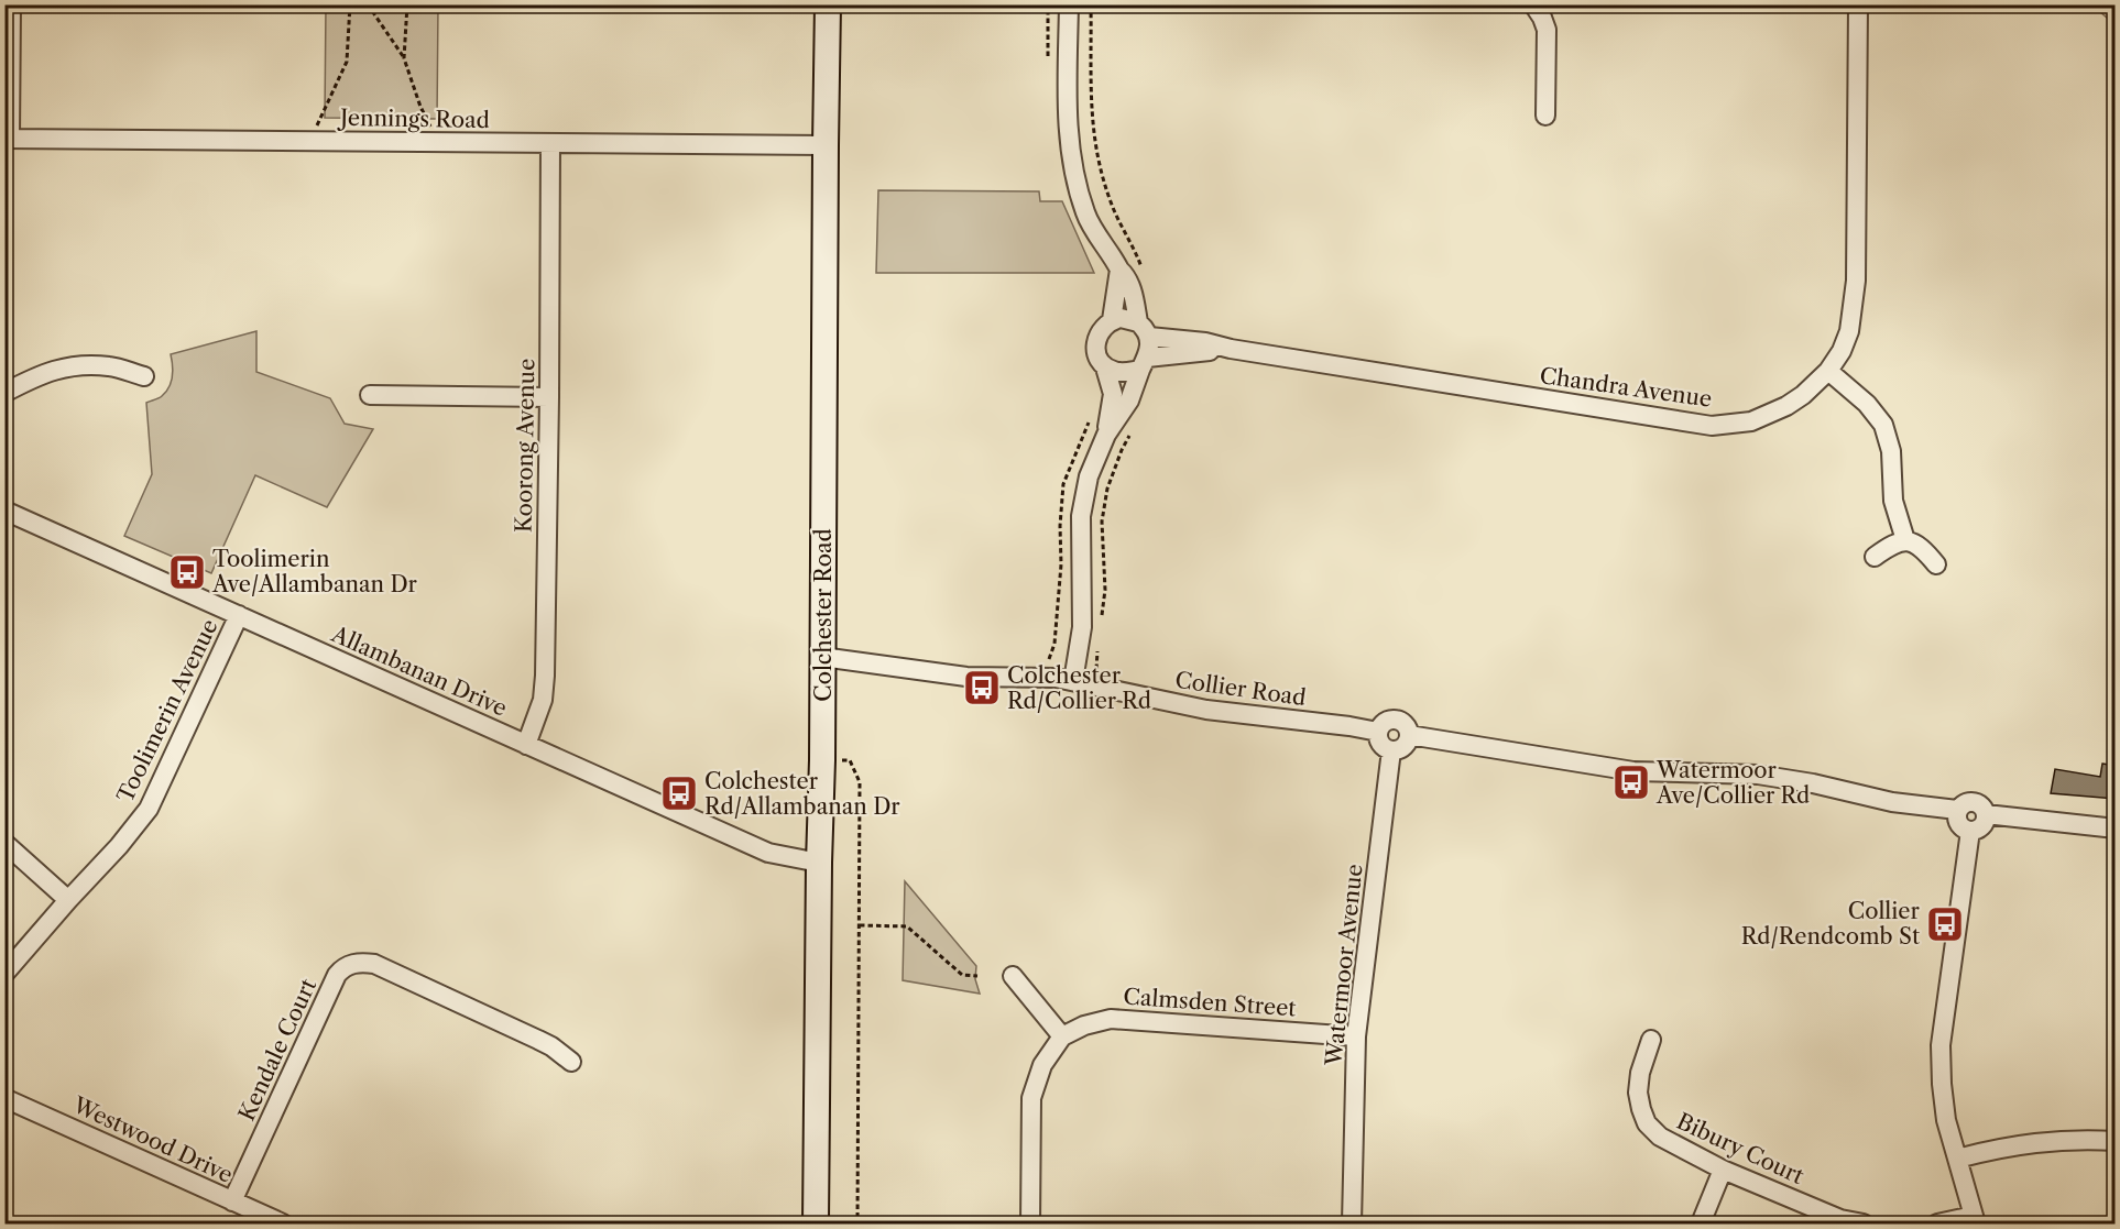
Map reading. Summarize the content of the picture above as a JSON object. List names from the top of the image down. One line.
{"streets":{"main road":["Colchester Road"],"street":["Jennings Road","Chandra Avenue","Koorong Avenue","Allambanan Drive","Collier Road","Toolimerin Avenue","Watermoor Avenue","Calmsden Street","Kendale Court","Westwood Drive","Bibury Court"]},"crossings":[["Jennings Road","Koorong Avenue"],["Jennings Road","Colchester Road"],["Koorong Avenue","Allambanan Drive"],["Colchester Road","Allambanan Drive"],["Colchester Road","Collier Road"],["Allambanan Drive","Toolimerin Avenue"],["Collier Road","Watermoor Avenue"],["Watermoor Avenue","Calmsden Street"],["Kendale Court","Westwood Drive"]],"places":{"bus stop":["Toolimerin Ave/Allambanan Dr","Colchester Rd/Collier Rd","Watermoor Ave/Collier Rd","Colchester Rd/Allambanan Dr","Collier Rd/Rendcomb St"]}}
